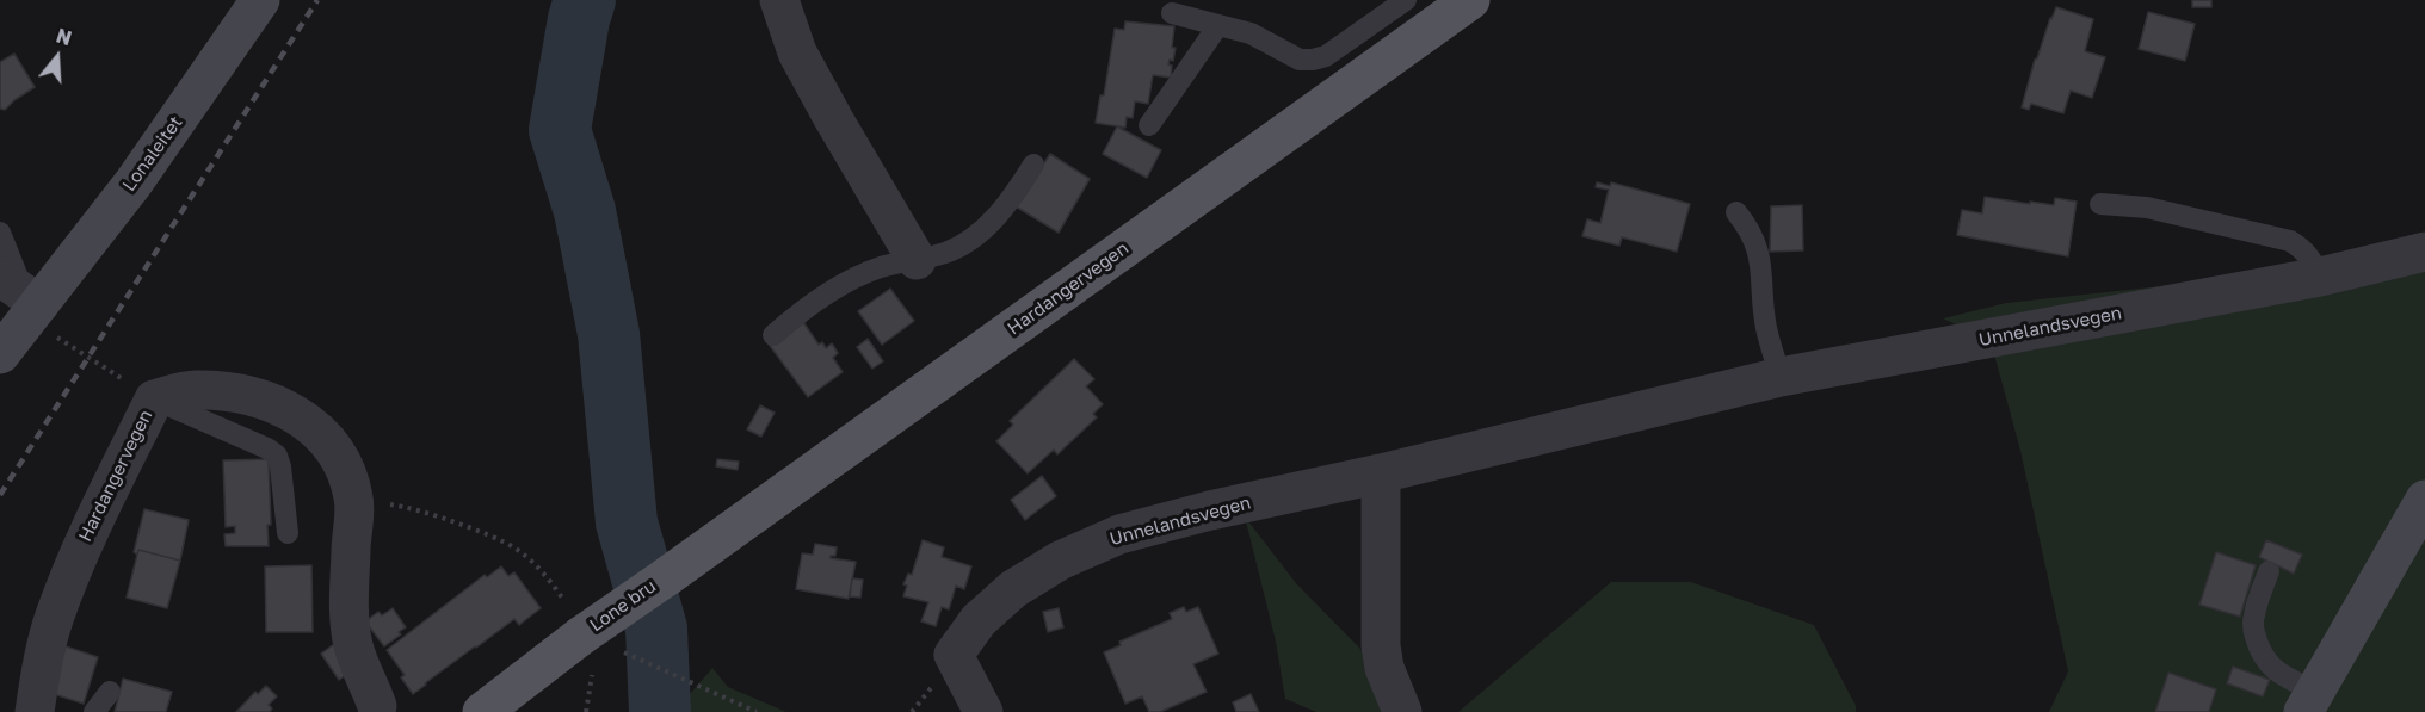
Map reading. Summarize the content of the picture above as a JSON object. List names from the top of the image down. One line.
{"streets":{"main road":["Hardangervegen","Lone bru"],"street":["Lonaleitet","Unnelandsvegen"]},"crossings":[["Hardangervegen","Lone bru"]],"north":"top"}
